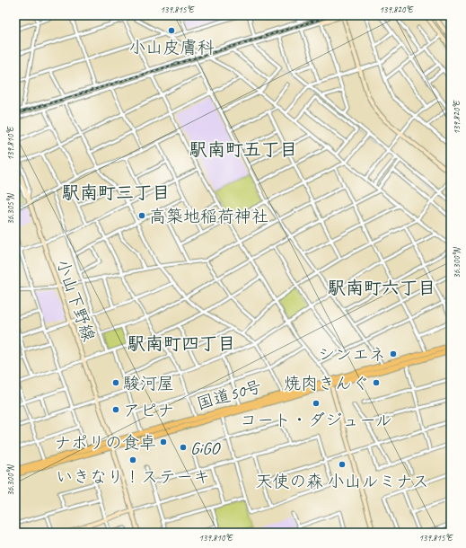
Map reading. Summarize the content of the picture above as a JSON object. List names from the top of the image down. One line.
{"streets":{"highway":["国道50号"],"street":["小山下野線"]},"crossings":[["小山下野線","国道50号"]],"districts":["駅南町五丁目","駅南町三丁目","駅南町六丁目","駅南町四丁目"],"places":["小山皮膚科","高築地稲荷神社","シンエネ","駿河屋","焼肉きんぐ","コート・ダジュール","アピナ","ナポリの食卓","GiGO","いきなり！ステーキ","天使の森 小山ルミナス"],"coordinates":["139.815°E","139.820°E","139.810°E","36.305°N","36.300°N"]}
